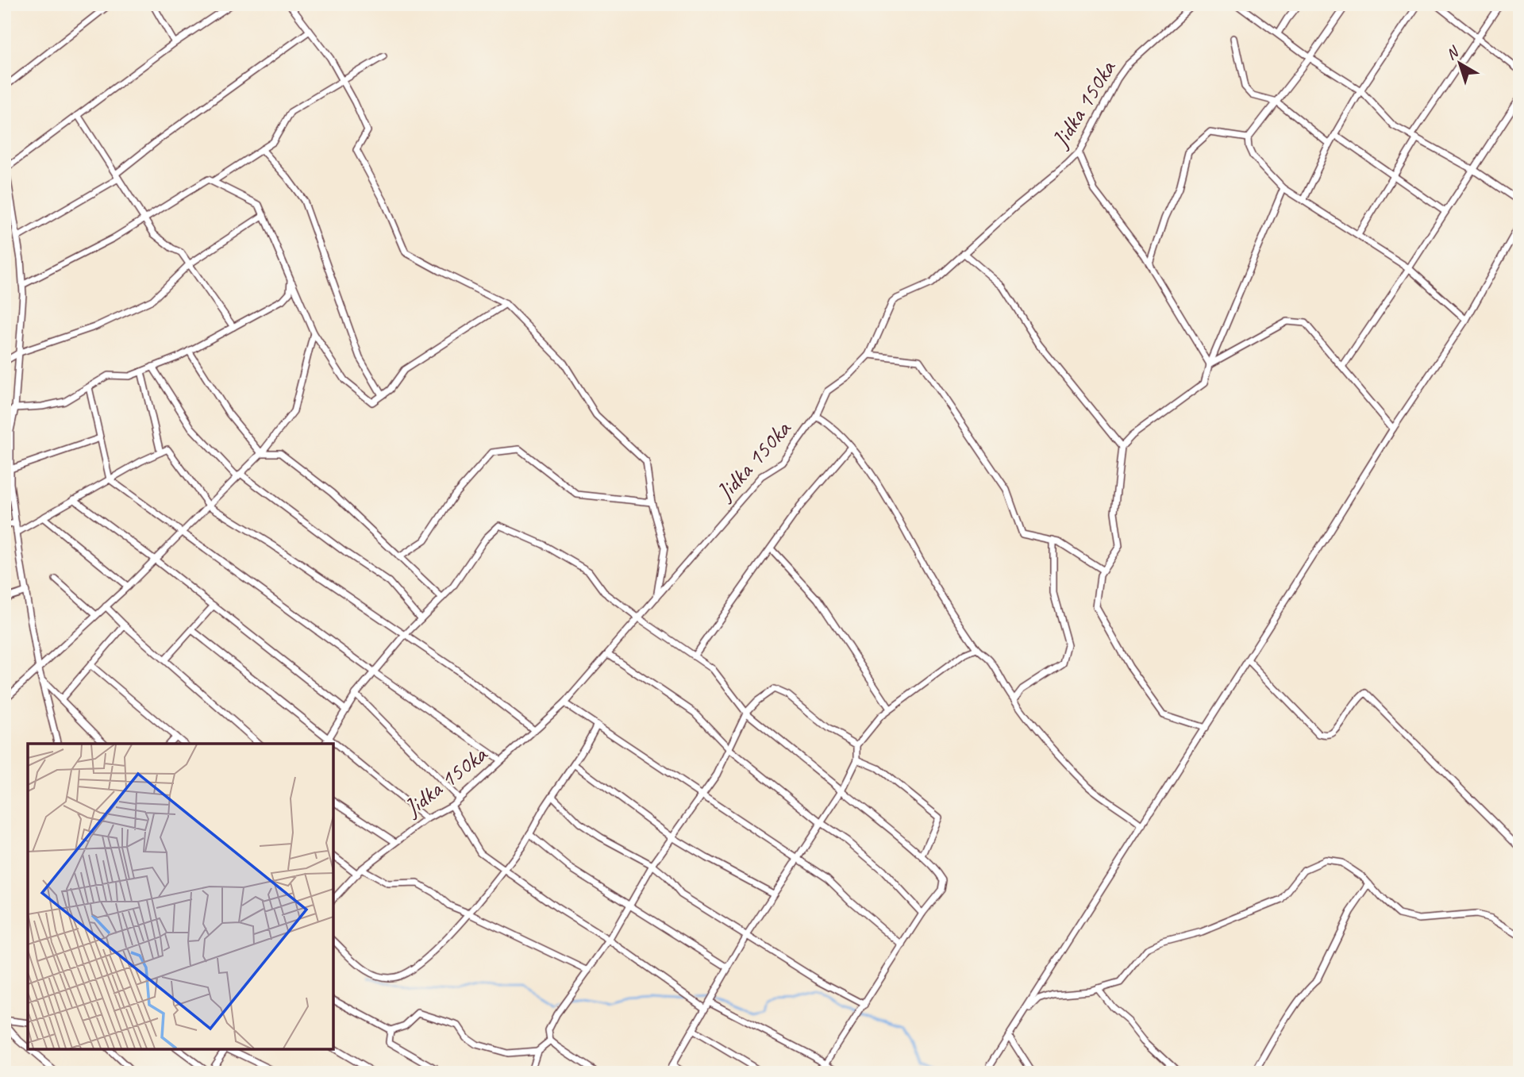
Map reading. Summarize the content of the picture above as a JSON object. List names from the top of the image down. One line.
{"streets":{"street":["Jidka 150ka"]},"north":"top left"}
